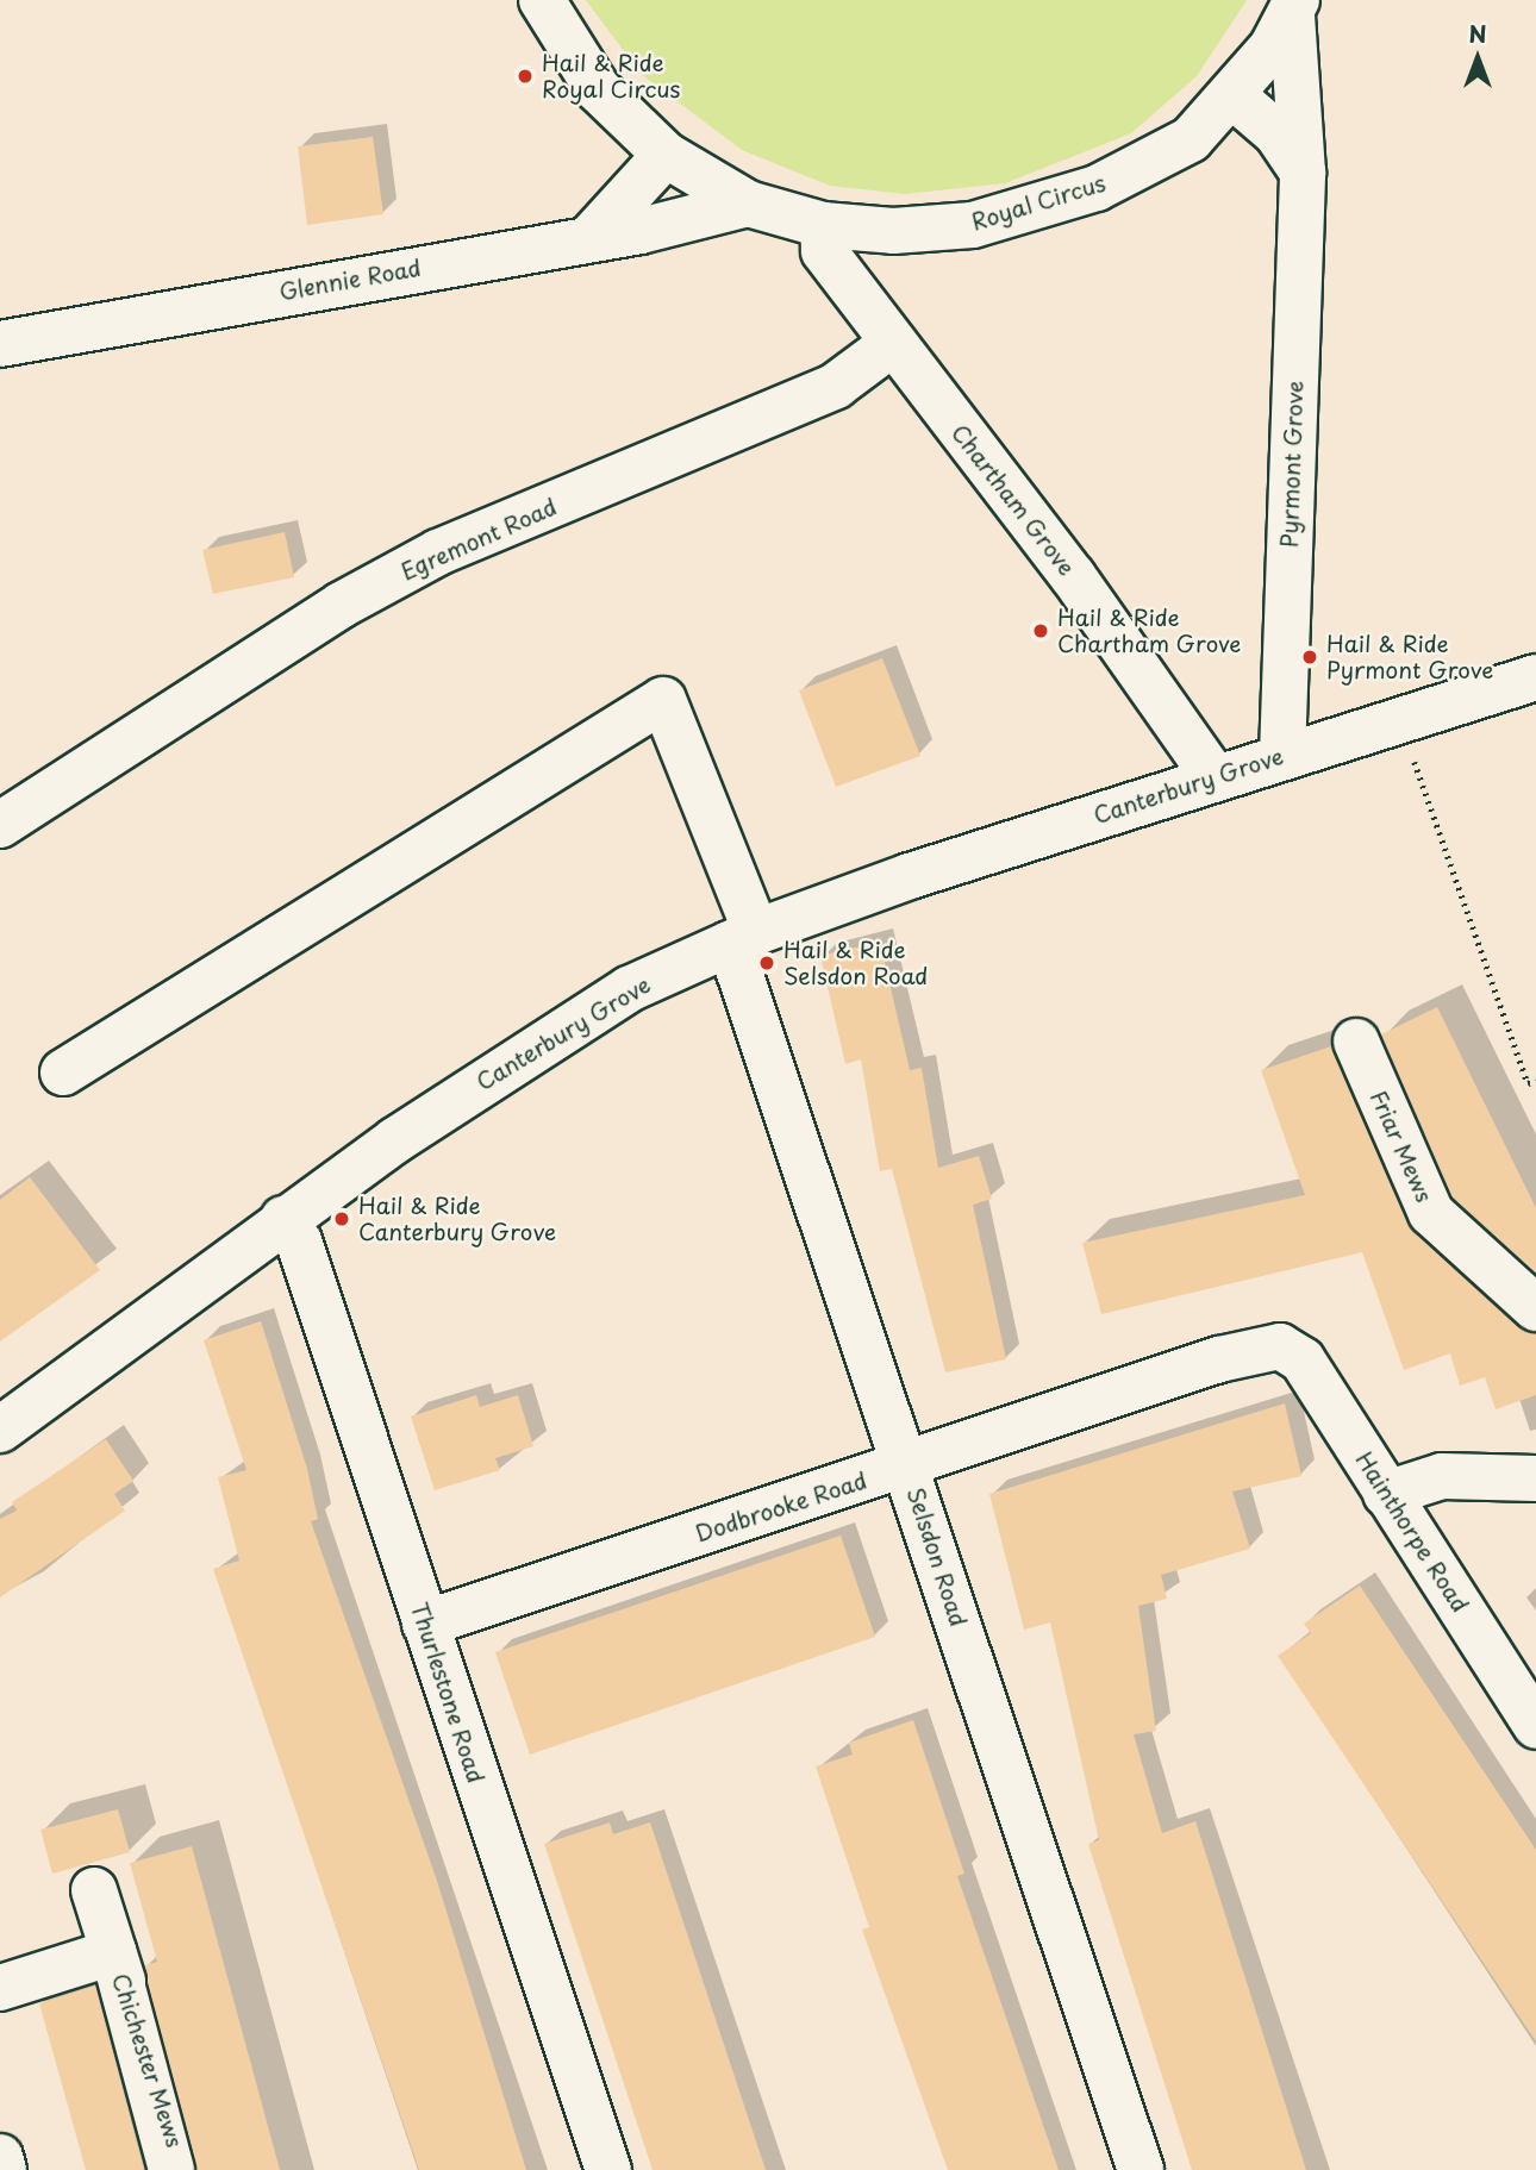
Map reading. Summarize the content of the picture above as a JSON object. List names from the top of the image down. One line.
{"streets":{"street":["Royal Circus","Glennie Road","Pyrmont Grove","Chartham Grove","Egremont Road","Canterbury Grove","Friar Mews","Dodbrooke Road","Hainthorpe Road","Selsdon Road","Thurlestone Road","Chichester Mews"]},"crossings":[["Royal Circus","Glennie Road"],["Royal Circus","Pyrmont Grove"],["Royal Circus","Chartham Grove"],["Pyrmont Grove","Canterbury Grove"],["Chartham Grove","Egremont Road"],["Chartham Grove","Canterbury Grove"],["Canterbury Grove","Selsdon Road"],["Canterbury Grove","Thurlestone Road"],["Dodbrooke Road","Hainthorpe Road"],["Dodbrooke Road","Selsdon Road"],["Dodbrooke Road","Thurlestone Road"]],"places":["Hail & Ride Royal Circus","Hail & Ride Chartham Grove","Hail & Ride Pyrmont Grove","Hail & Ride Selsdon Road","Hail & Ride Canterbury Grove"],"north":"top"}
